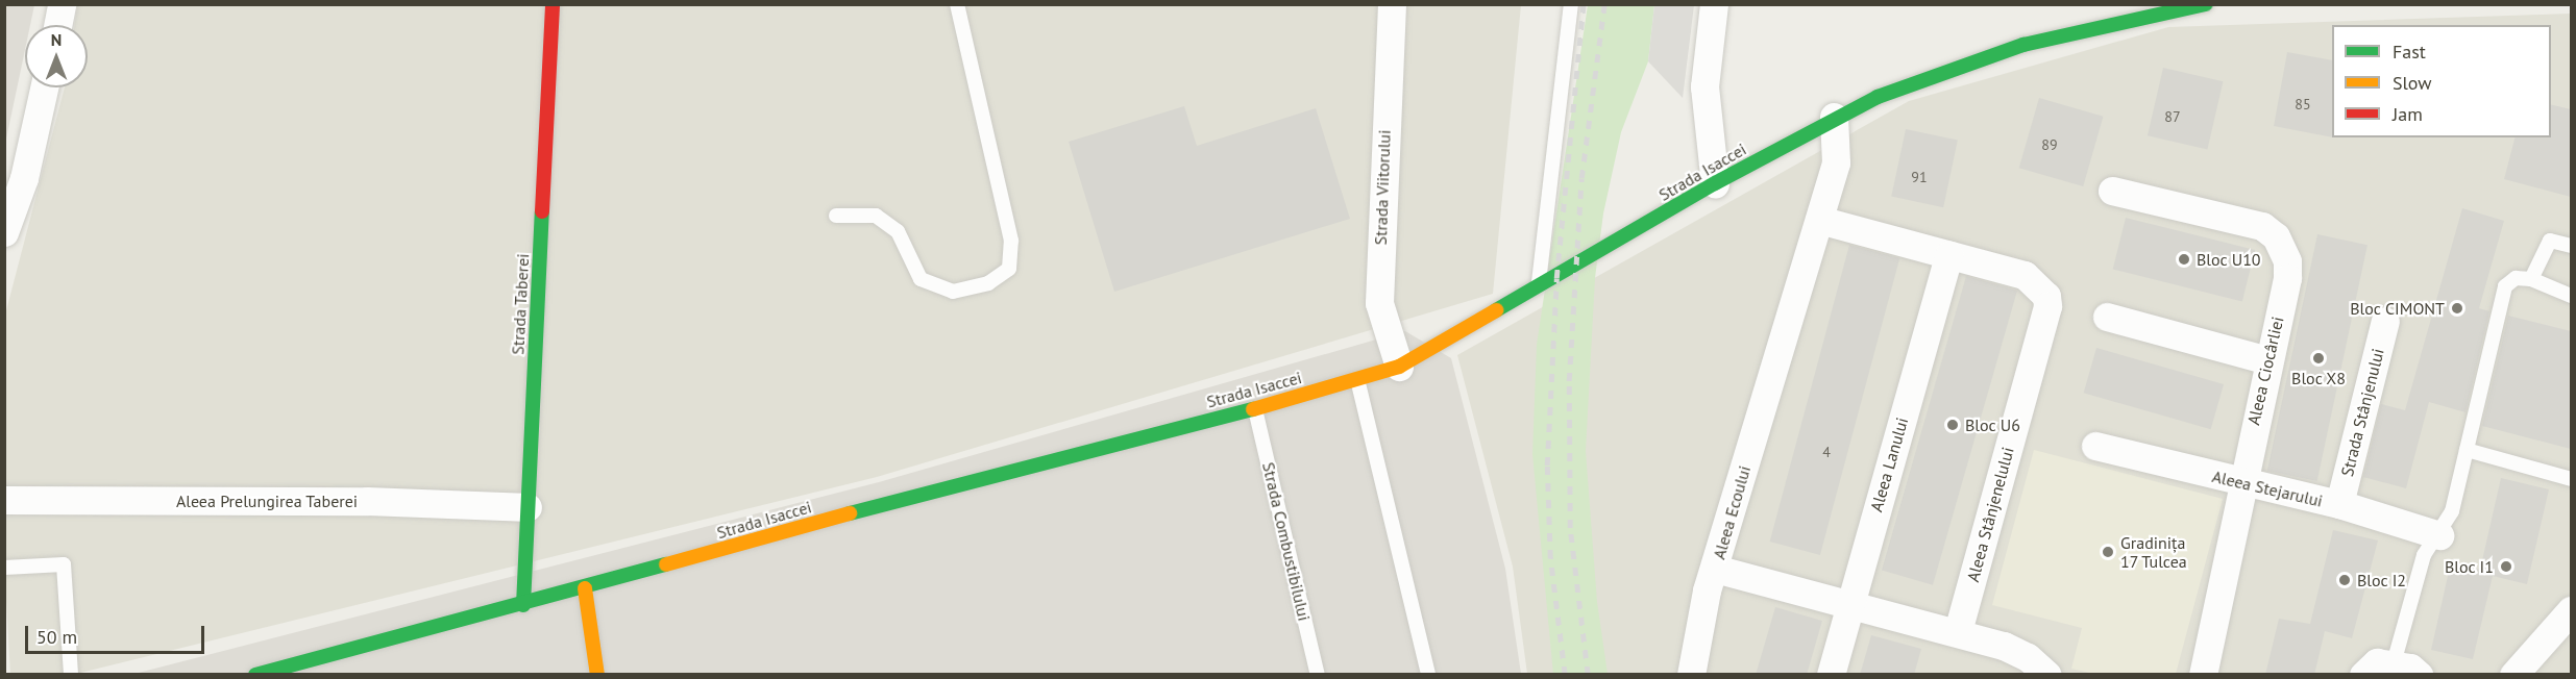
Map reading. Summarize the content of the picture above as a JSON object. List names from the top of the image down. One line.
{"streets":{"main road":["Strada Isaccei","Strada Taberei"],"street":["Strada Viitorului","Aleea Ciocârliei","Strada Stânjenului","Aleea Lanului","Aleea Stejarului","Aleea Prelungirea Taberei","Aleea Ecoului","Aleea Stânjenelului"],"lane":["Strada Combustibilului"]},"crossings":[["Strada Isaccei","Strada Viitorului"],["Strada Isaccei","Strada Taberei"],["Strada Isaccei","Aleea Ecoului"],["Strada Isaccei","Strada Combustibilului"],["Strada Taberei","Aleea Prelungirea Taberei"],["Aleea Ciocârliei","Aleea Stejarului"],["Strada Stânjenului","Aleea Stejarului"],["Aleea Lanului","Aleea Ecoului"],["Aleea Lanului","Aleea Stânjenelului"],["Aleea Ecoului","Aleea Stânjenelului"]],"places":["Bloc U10","Bloc CIMONT","Bloc X8","Bloc U6","Gradinița 17 Tulcea","Bloc I1","Bloc I2"],"house_numbers":["85","87","89","91","4"],"legend":["Fast","Slow","Jam"],"scale_bar":"50 m","north":"top"}
